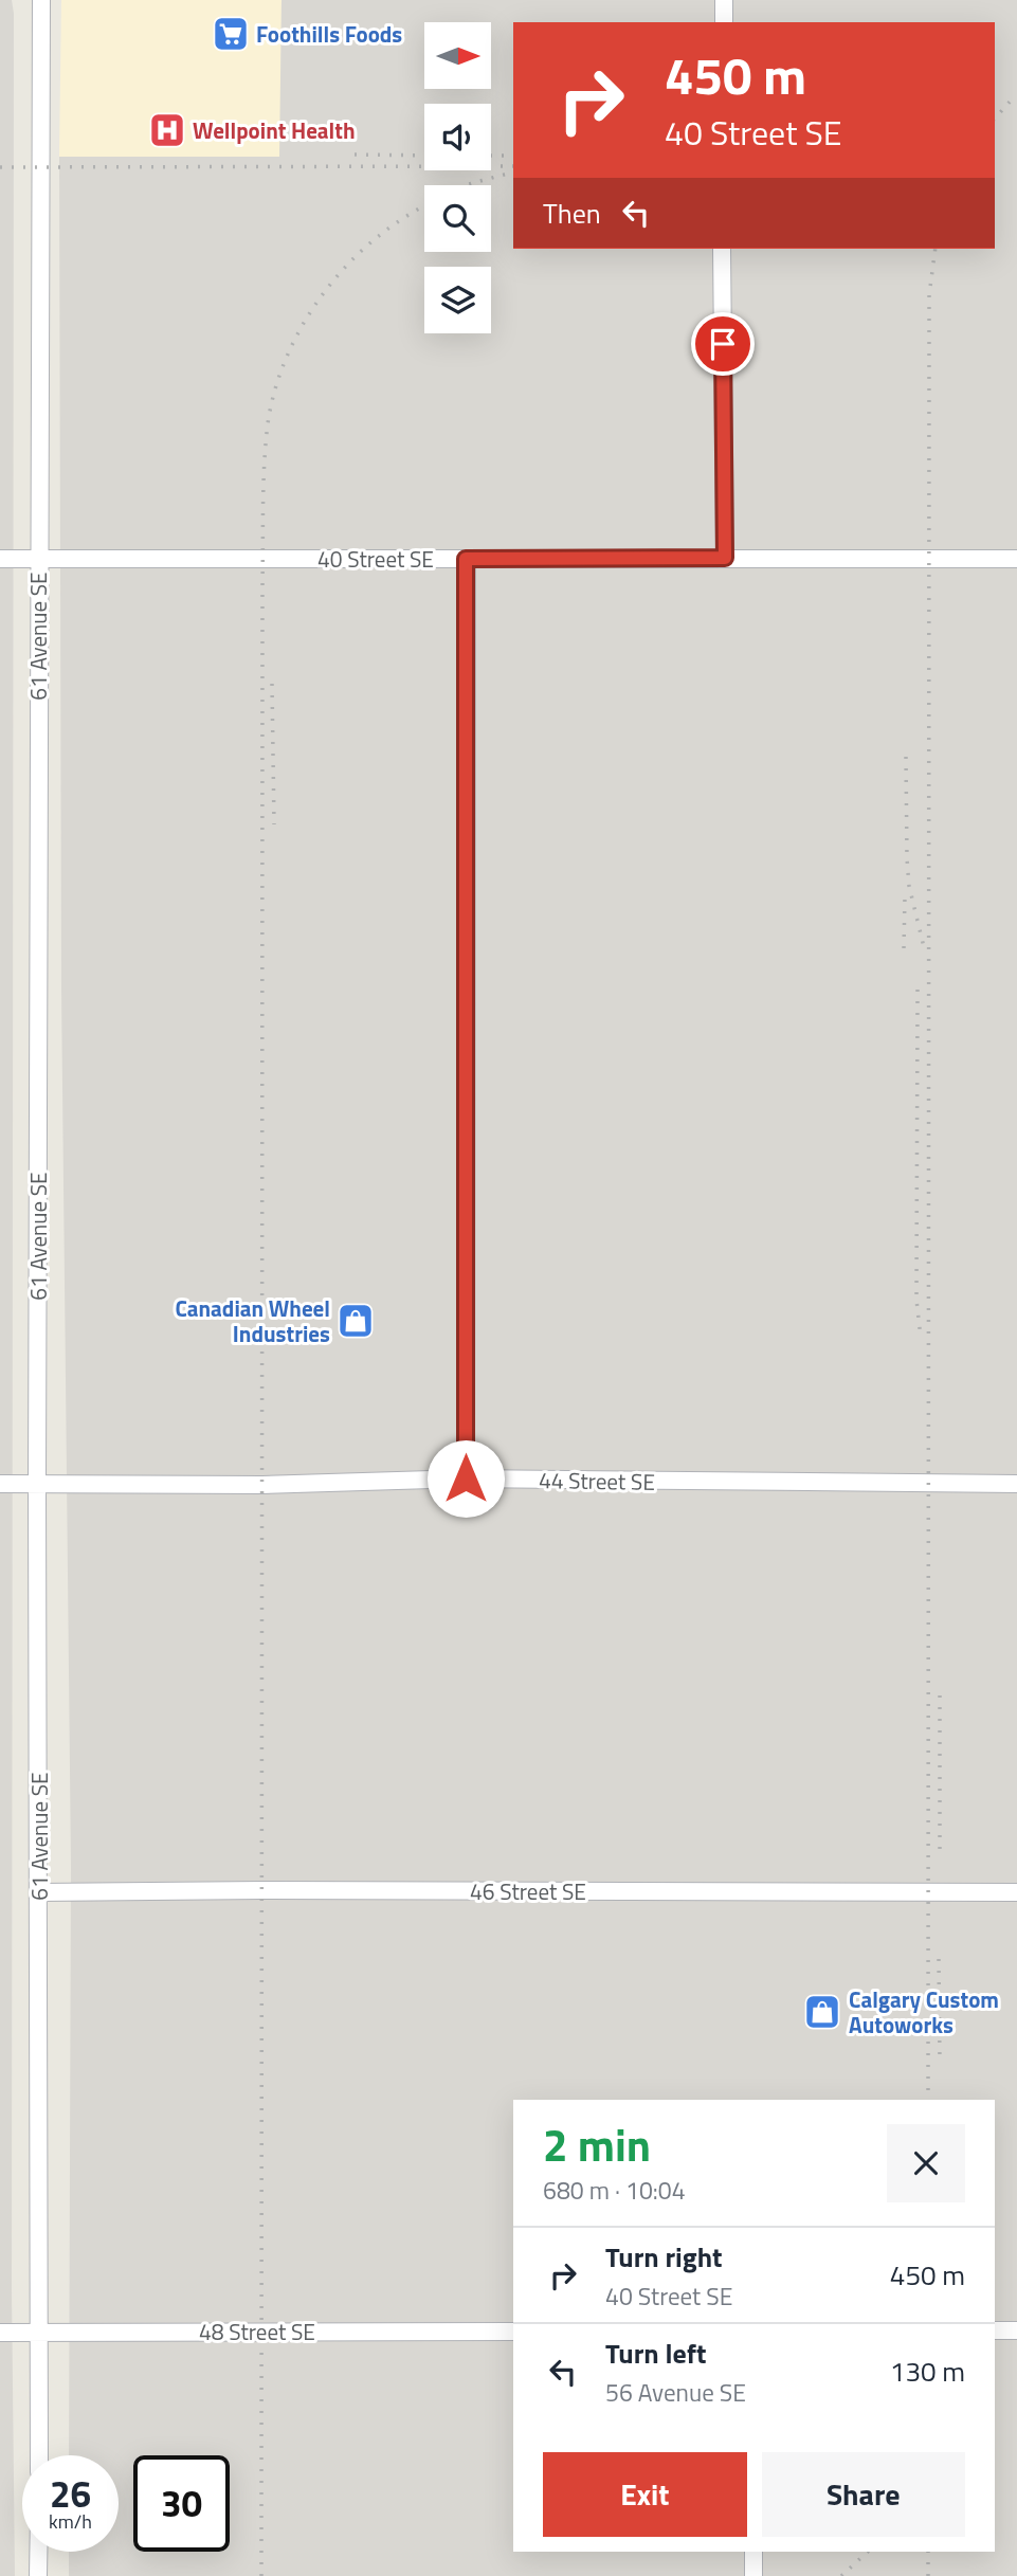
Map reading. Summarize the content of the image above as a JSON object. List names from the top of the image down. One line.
{"streets":{"street":["40 Street SE","61 Avenue SE","44 Street SE","46 Street SE","48 Street SE"]},"crossings":[["40 Street SE","61 Avenue SE"],["61 Avenue SE","44 Street SE"],["61 Avenue SE","46 Street SE"],["61 Avenue SE","48 Street SE"]],"places":{"supermarket":["Foothills Foods"],"hospital":["Wellpoint Health"],"shop":["Canadian Wheel Industries","Calgary Custom Autoworks"]},"north":"right","page":{"turn":["450 m","40 Street SE"],"then":"Then","heading":["2 min","680 m · 10:04"],"list":[{"name":"Turn right","note":"40 Street SE","value":"450 m"},{"name":"Turn left","note":"56 Avenue SE","value":"130 m"}],"buttons":["Exit","Share"],"speed":"26 km/h","limit":"30"}}
